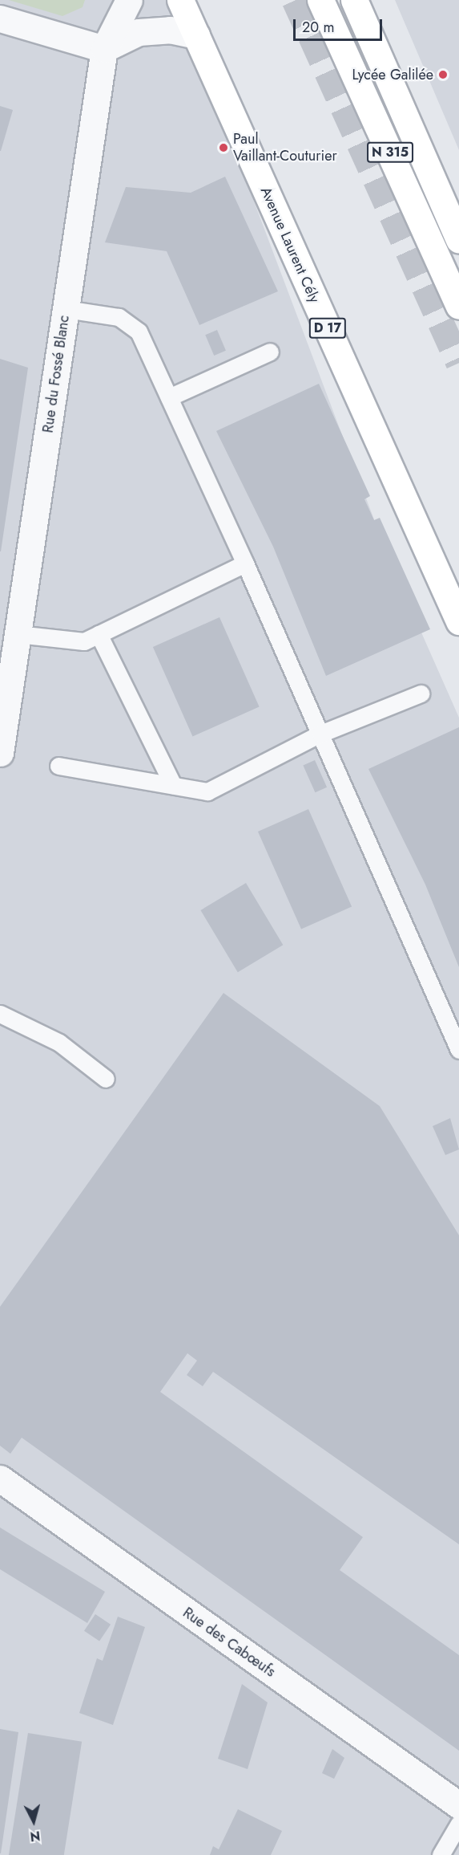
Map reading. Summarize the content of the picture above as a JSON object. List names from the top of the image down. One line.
{"streets":{"main road":["N 315","Avenue Laurent Cély","D 17"],"street":["Rue du Fossé Blanc","Rue des Cabœufs"]},"places":["Lycée Galilée","Paul Vaillant-Couturier"],"scale_bar":"20 m","north":"bottom"}
